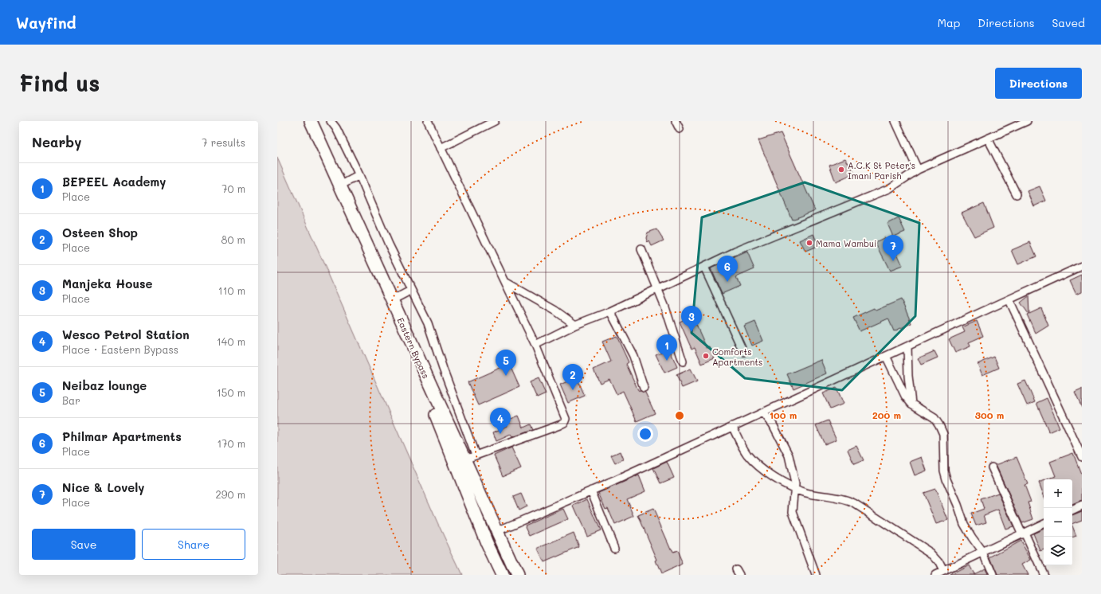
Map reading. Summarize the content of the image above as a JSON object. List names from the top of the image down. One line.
{"streets":{"main road":["Eastern Bypass"]},"places":["A.C.K St Peter's Imani Parish","Mama Wambui","Comforts Apartments"],"page":{"header":"Wayfind","nav":["Map","Directions","Saved"],"buttons":["Directions",["Save","Share"]],"title":"Find us","heading":["Nearby","7 results"],"list":[{"mark":"1","name":"BEPEEL Academy","note":"Place","value":"70 m"},{"mark":"2","name":"Osteen Shop","note":"Place","value":"80 m"},{"mark":"3","name":"Manjeka House","note":"Place","value":"110 m"},{"mark":"4","name":"Wesco Petrol Station","note":"Place · Eastern Bypass","value":"140 m"},{"mark":"5","name":"Neibaz lounge","note":"Bar","value":"150 m"},{"mark":"6","name":"Philmar Apartments","note":"Place","value":"170 m"},{"mark":"7","name":"Nice & Lovely","note":"Place","value":"290 m"}],"pins":["7","6","3","1","5","2","4"],"map_buttons":["+","−"]},"rings":["100 m","200 m","300 m"]}
